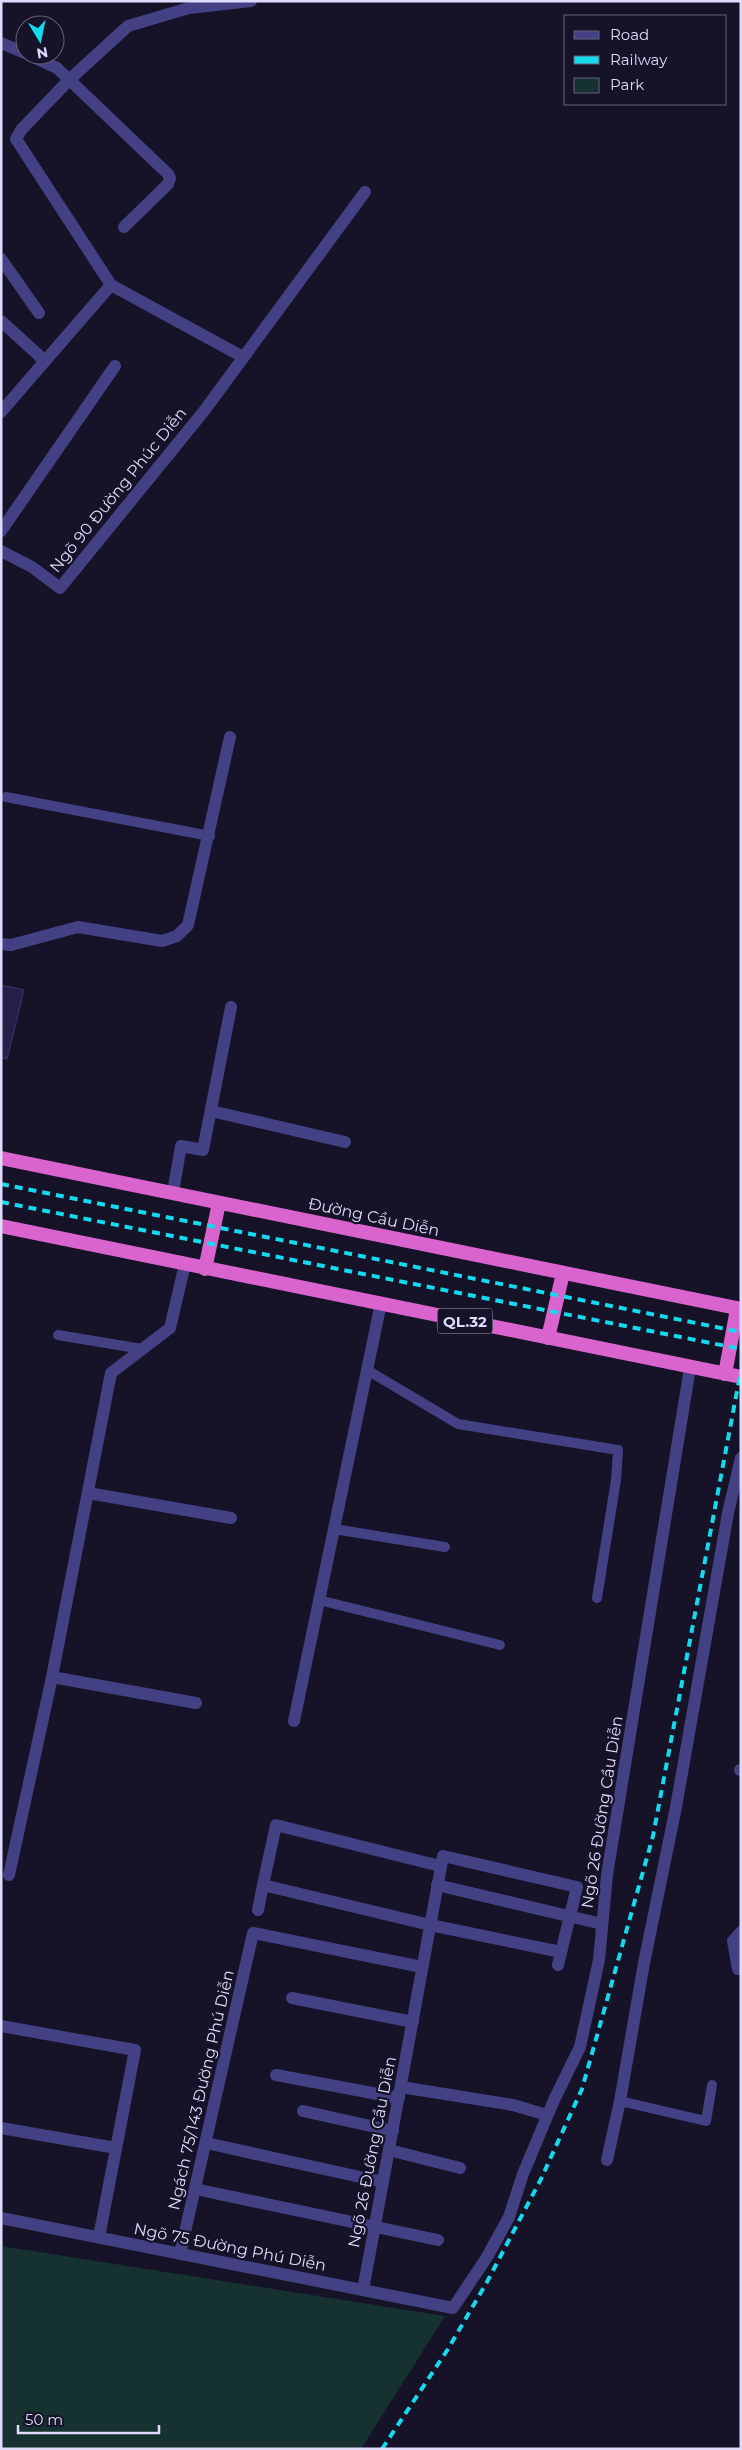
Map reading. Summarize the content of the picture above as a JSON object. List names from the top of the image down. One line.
{"streets":{"highway":["Đường Cầu Diễn","QL.32"],"street":["Ngõ 90 Đường Phúc Diễn","Ngõ 26 Đường Cầu Diễn","Ngách 75/143 Đường Phú Diễn","Ngõ 75 Đường Phú Diễn"]},"crossings":[["QL.32","Ngõ 26 Đường Cầu Diễn"],["Ngõ 26 Đường Cầu Diễn","Ngách 75/143 Đường Phú Diễn"],["Ngõ 26 Đường Cầu Diễn","Ngõ 75 Đường Phú Diễn"],["Ngách 75/143 Đường Phú Diễn","Ngõ 75 Đường Phú Diễn"]],"legend":["Road","Railway","Park"],"scale_bar":"50 m","north":"bottom"}
